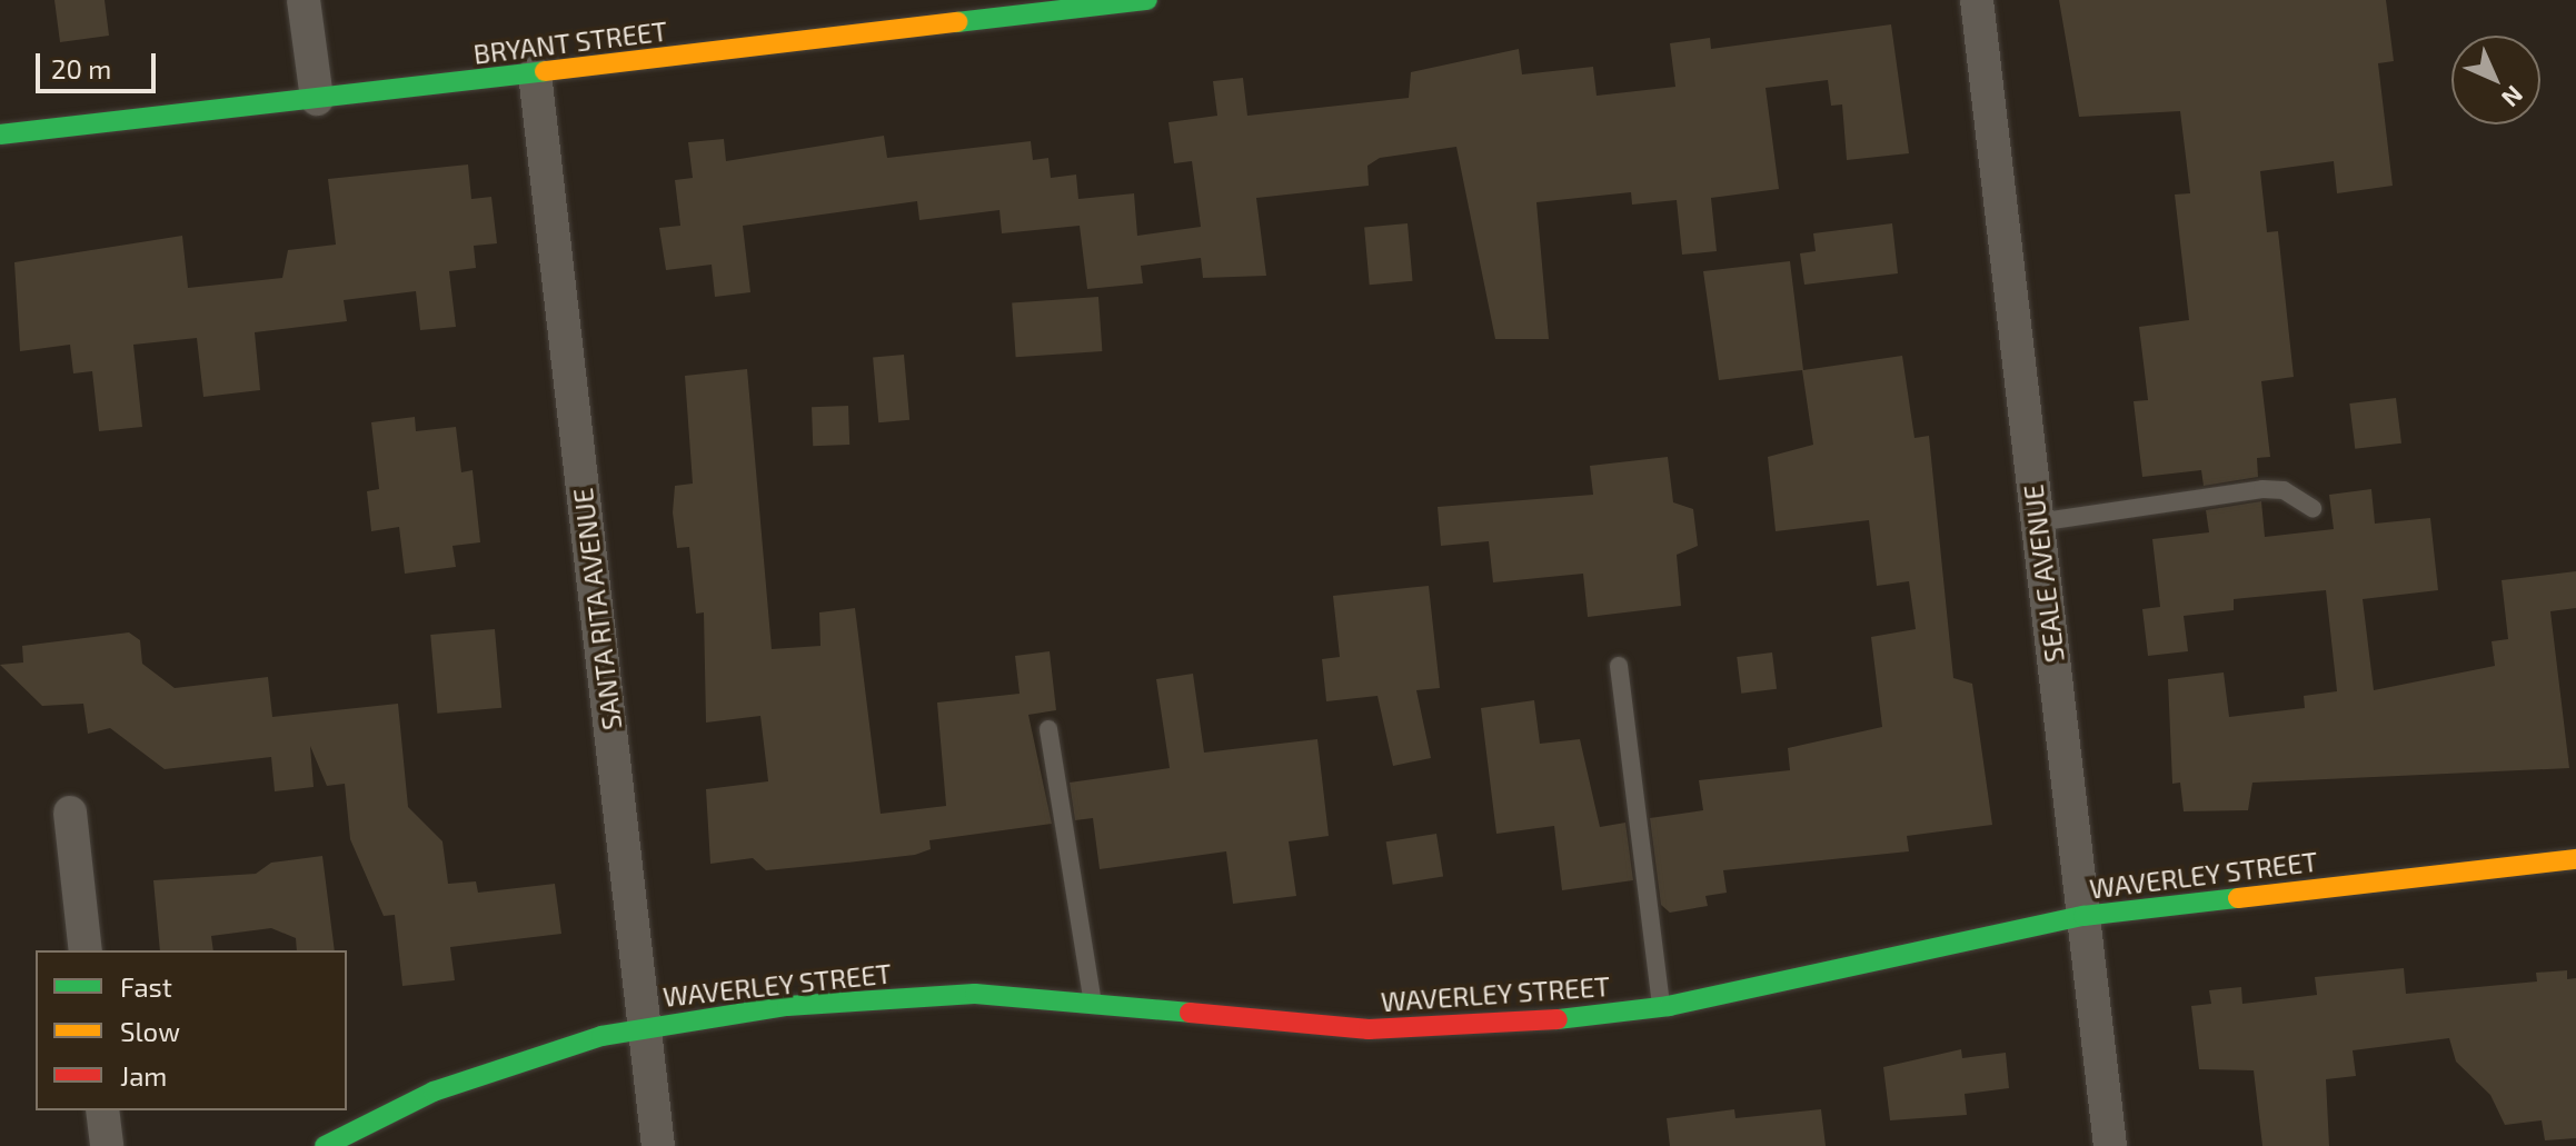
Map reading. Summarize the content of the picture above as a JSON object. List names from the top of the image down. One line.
{"streets":{"street":["BRYANT STREET","SEALE AVENUE","SANTA RITA AVENUE","WAVERLEY STREET"]},"crossings":[["BRYANT STREET","SANTA RITA AVENUE"],["SEALE AVENUE","WAVERLEY STREET"],["SANTA RITA AVENUE","WAVERLEY STREET"]],"legend":["Fast","Slow","Jam"],"scale_bar":"20 m","north":"bottom right"}
